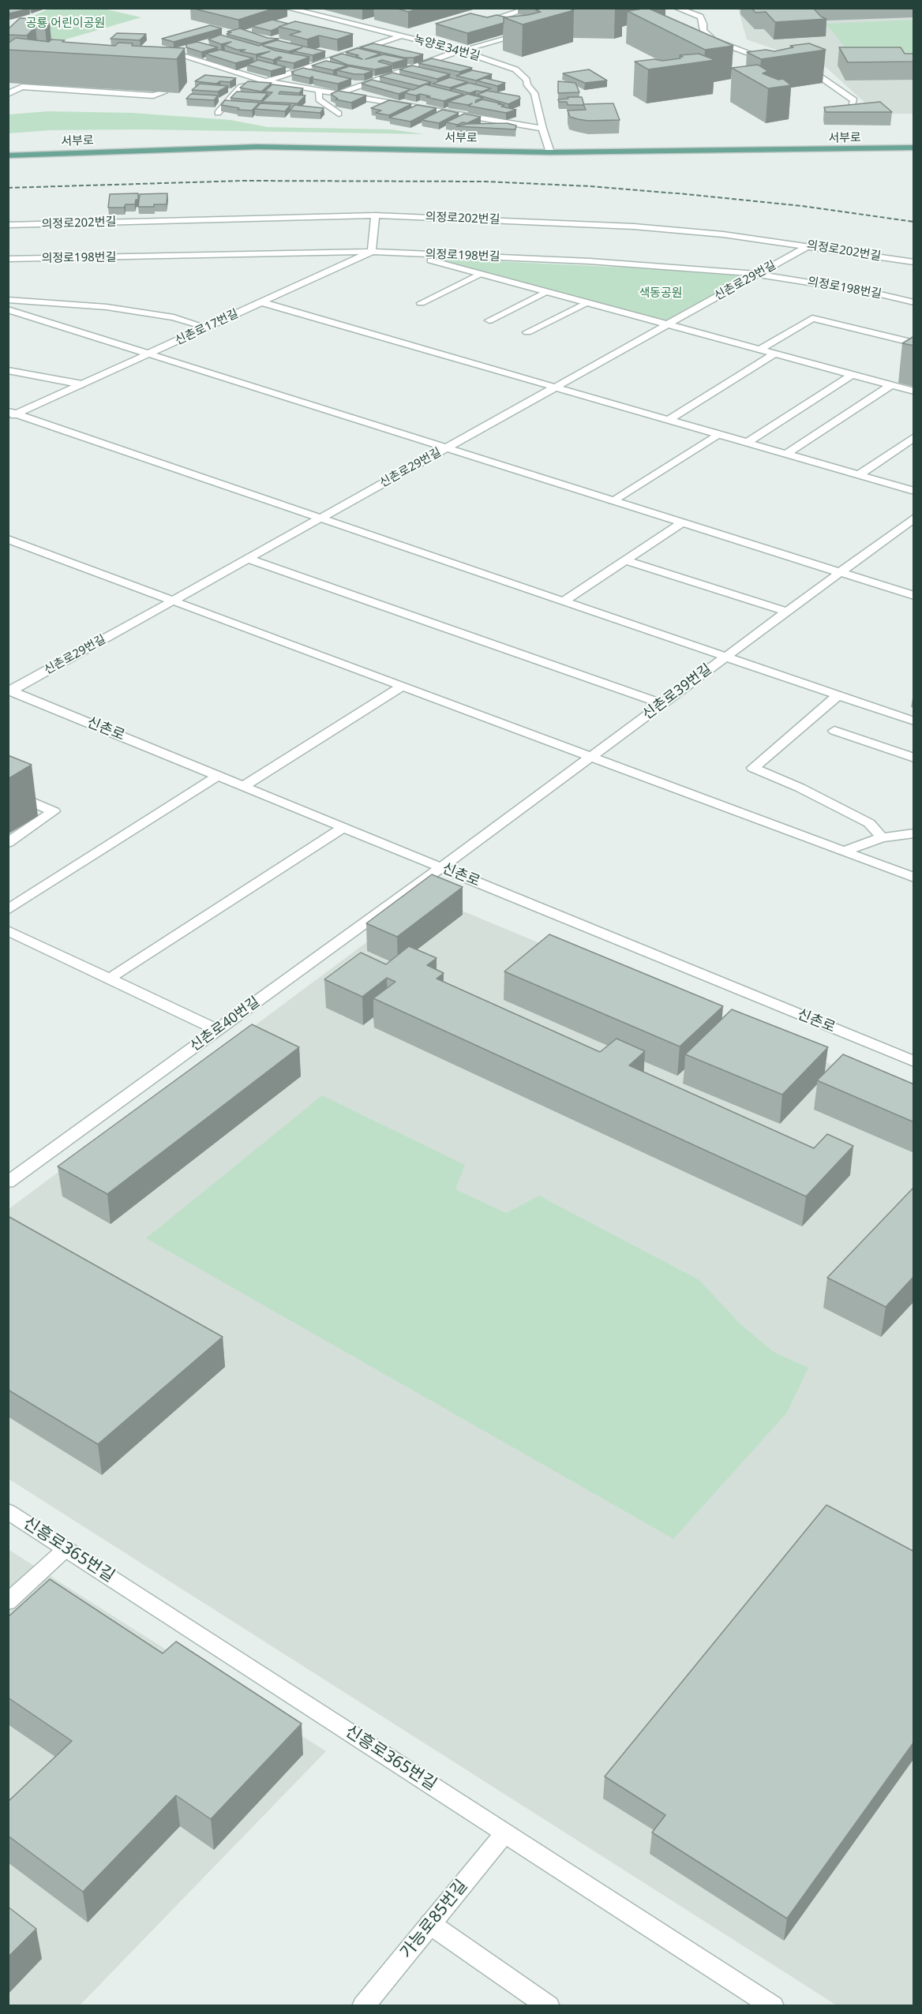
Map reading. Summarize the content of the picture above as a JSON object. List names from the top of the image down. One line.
{"streets":{"main road":["서부로"],"street":["녹양로34번길","의정로202번길","의정로198번길","신촌로29번길","신촌로17번길","신촌로39번길","신촌로","신촌로40번길","신흥로365번길","가능로85번길"]},"crossings":[["녹양로34번길","서부로"],["의정로202번길","신촌로29번길"],["의정로198번길","신촌로29번길"],["의정로198번길","신촌로17번길"],["신촌로29번길","신촌로"],["신촌로39번길","신촌로"],["신촌로39번길","신촌로40번길"],["신촌로","신촌로40번길"],["신흥로365번길","가능로85번길"]],"parks":["공룡 어린이공원","색동공원"]}
